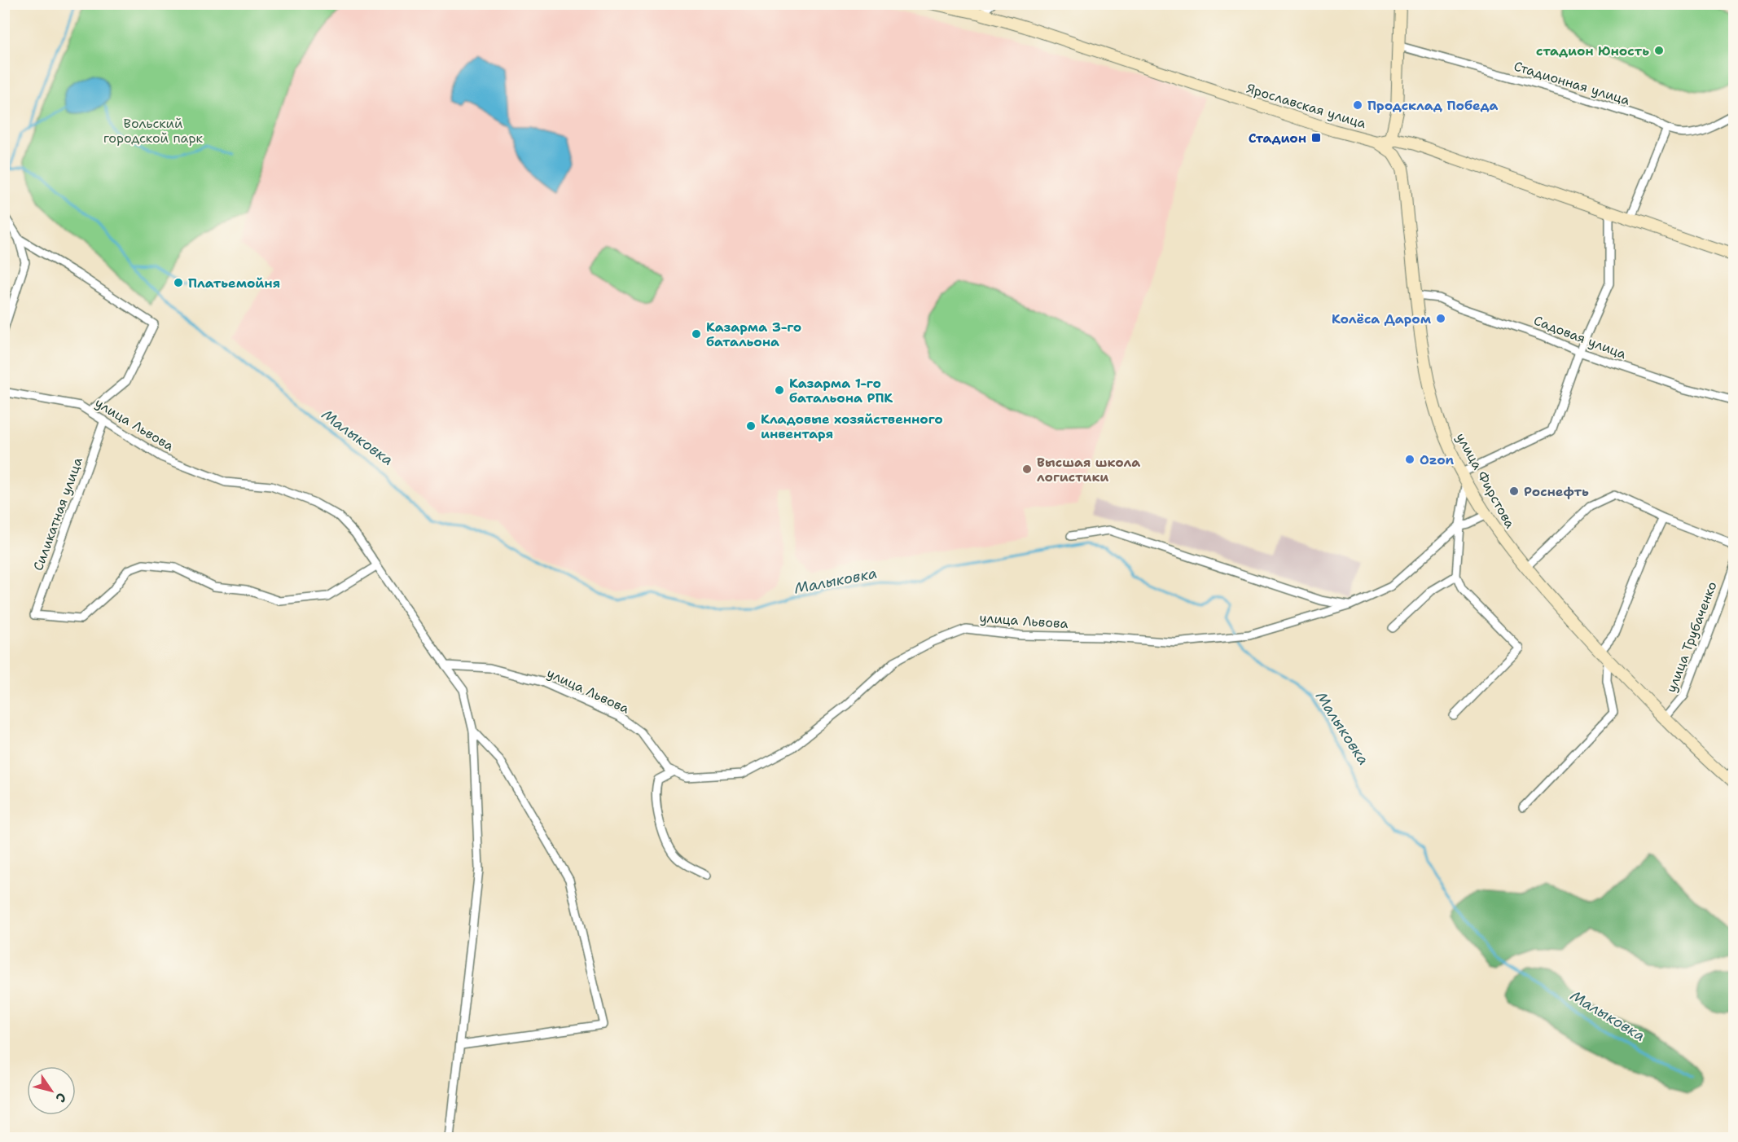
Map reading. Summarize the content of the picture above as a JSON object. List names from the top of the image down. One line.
{"streets":{"main road":["Ярославская улица","улица Фирстова"],"street":["Стадионная улица","Садовая улица","улица Львова","Силикатная улица","улица Трубаченко"]},"crossings":[["Ярославская улица","улица Фирстова"],["Садовая улица","улица Фирстова"],["улица Львова","Силикатная улица"],["улица Фирстова","улица Трубаченко"]],"water":["Малыковка"],"parks":["Вольский городской парк"],"places":{"other":["стадион Юность","Продсклад Победа","Платьемойня","Колёса Даром","Казарма 3-го батальона","Казарма 1-го батальона РПК","Кладовые хозяйственного инвентаря","Ozon","Высшая школа логистики","Роснефть"],"transit":["Стадион"]},"north":"bottom right"}
